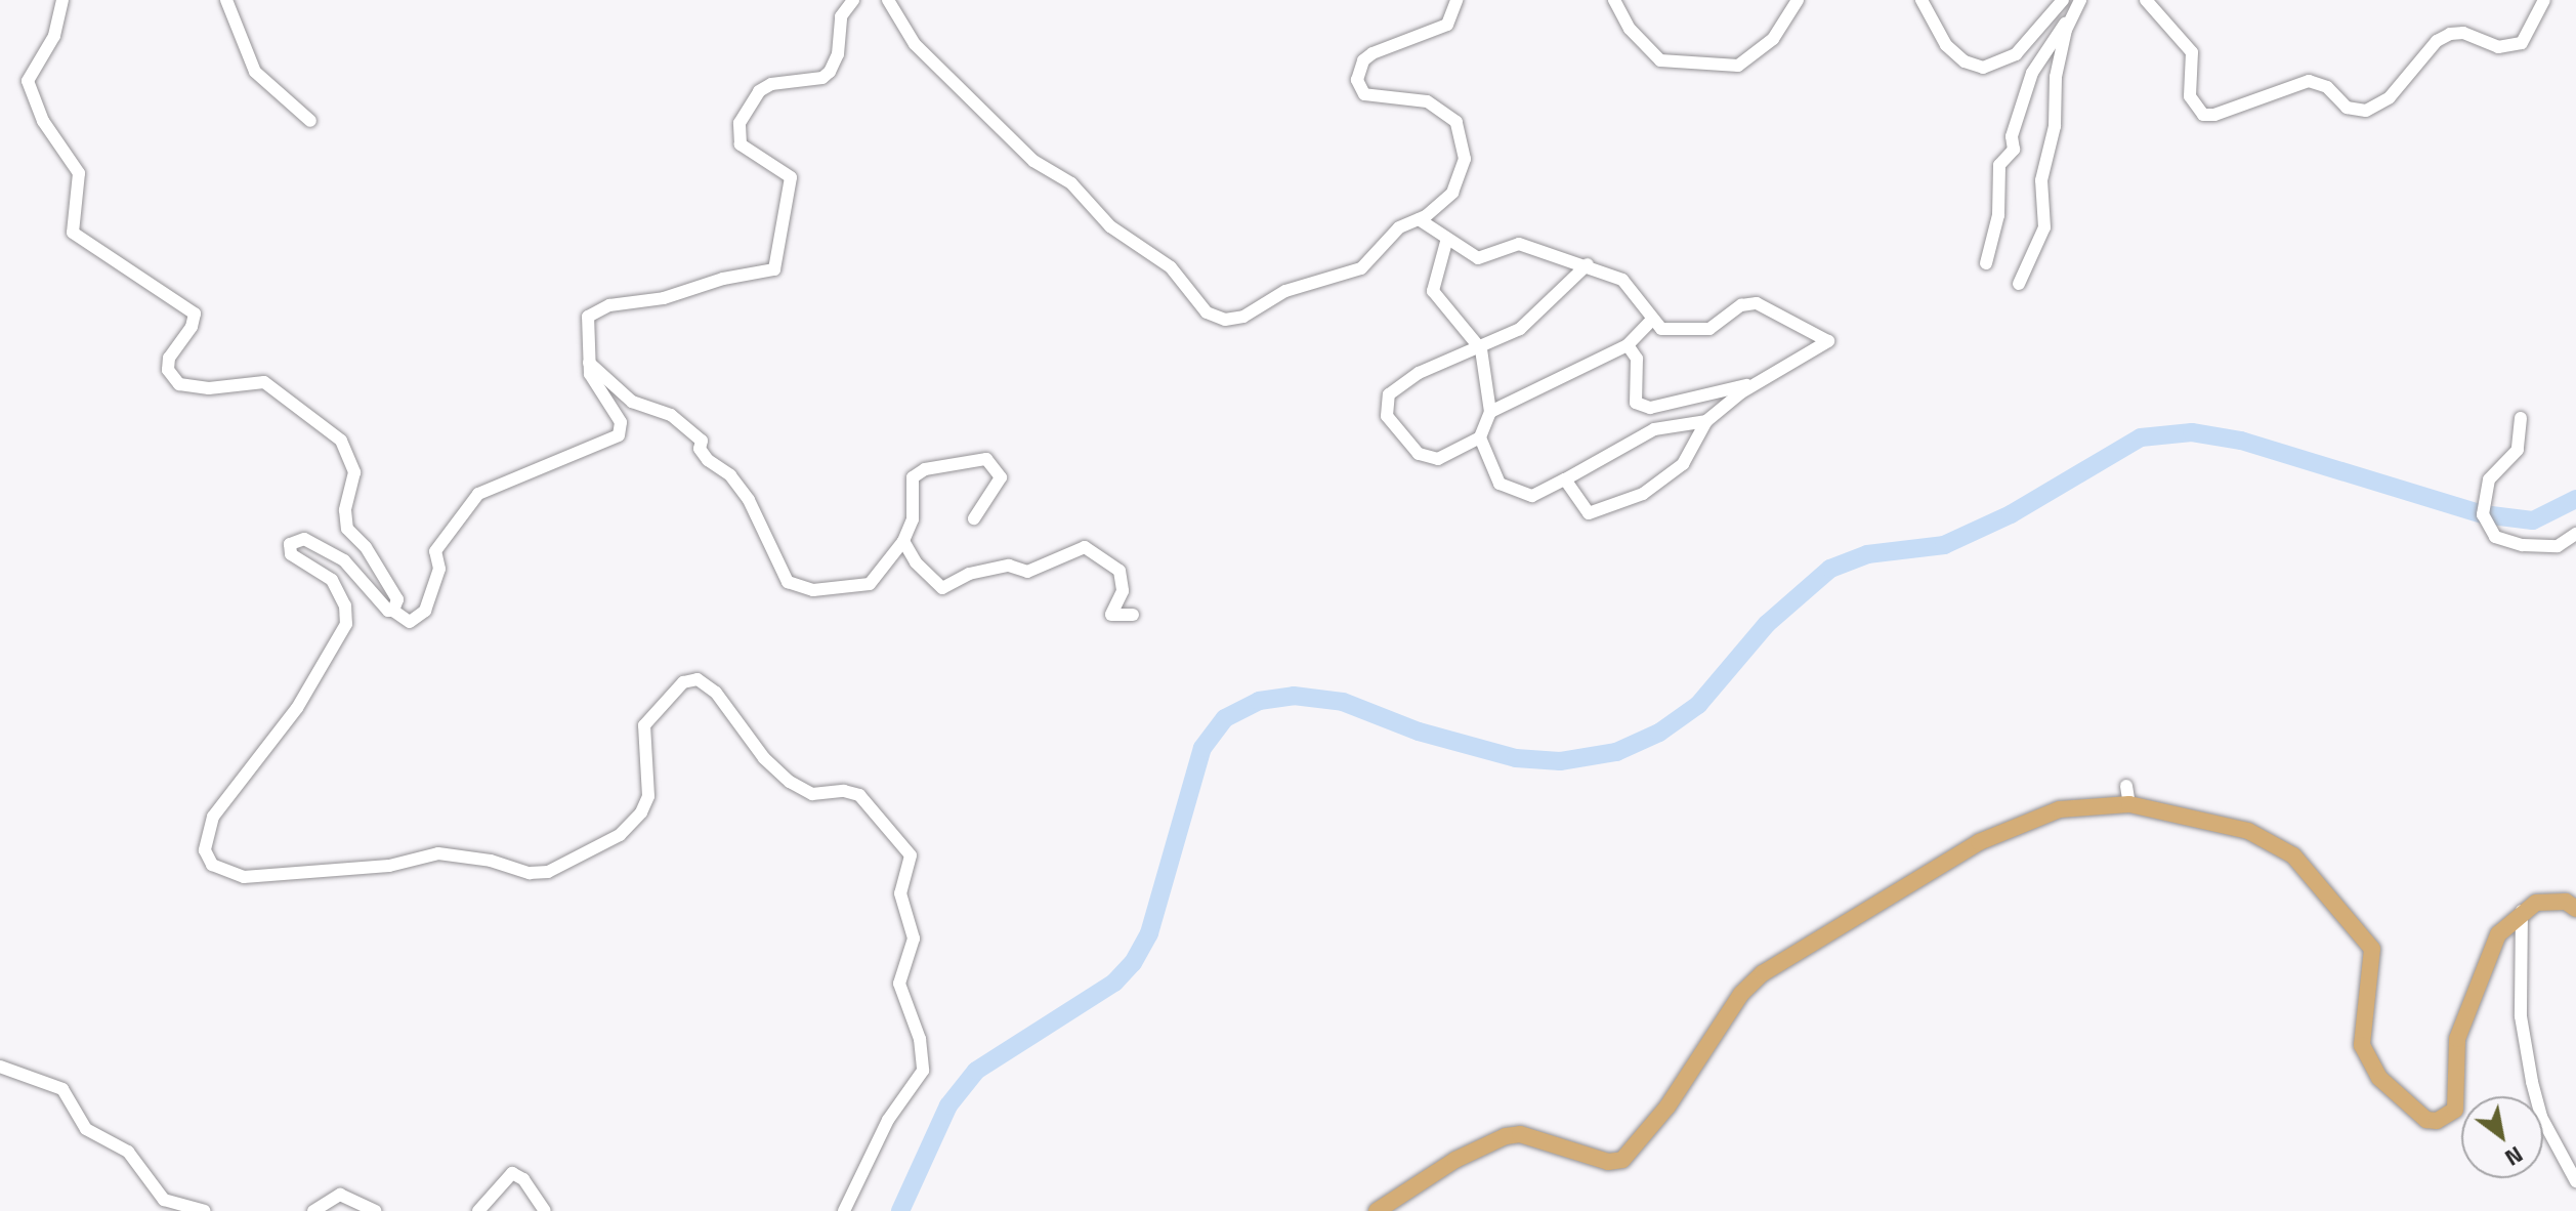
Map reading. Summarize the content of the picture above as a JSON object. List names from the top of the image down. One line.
{"north":"bottom right"}
